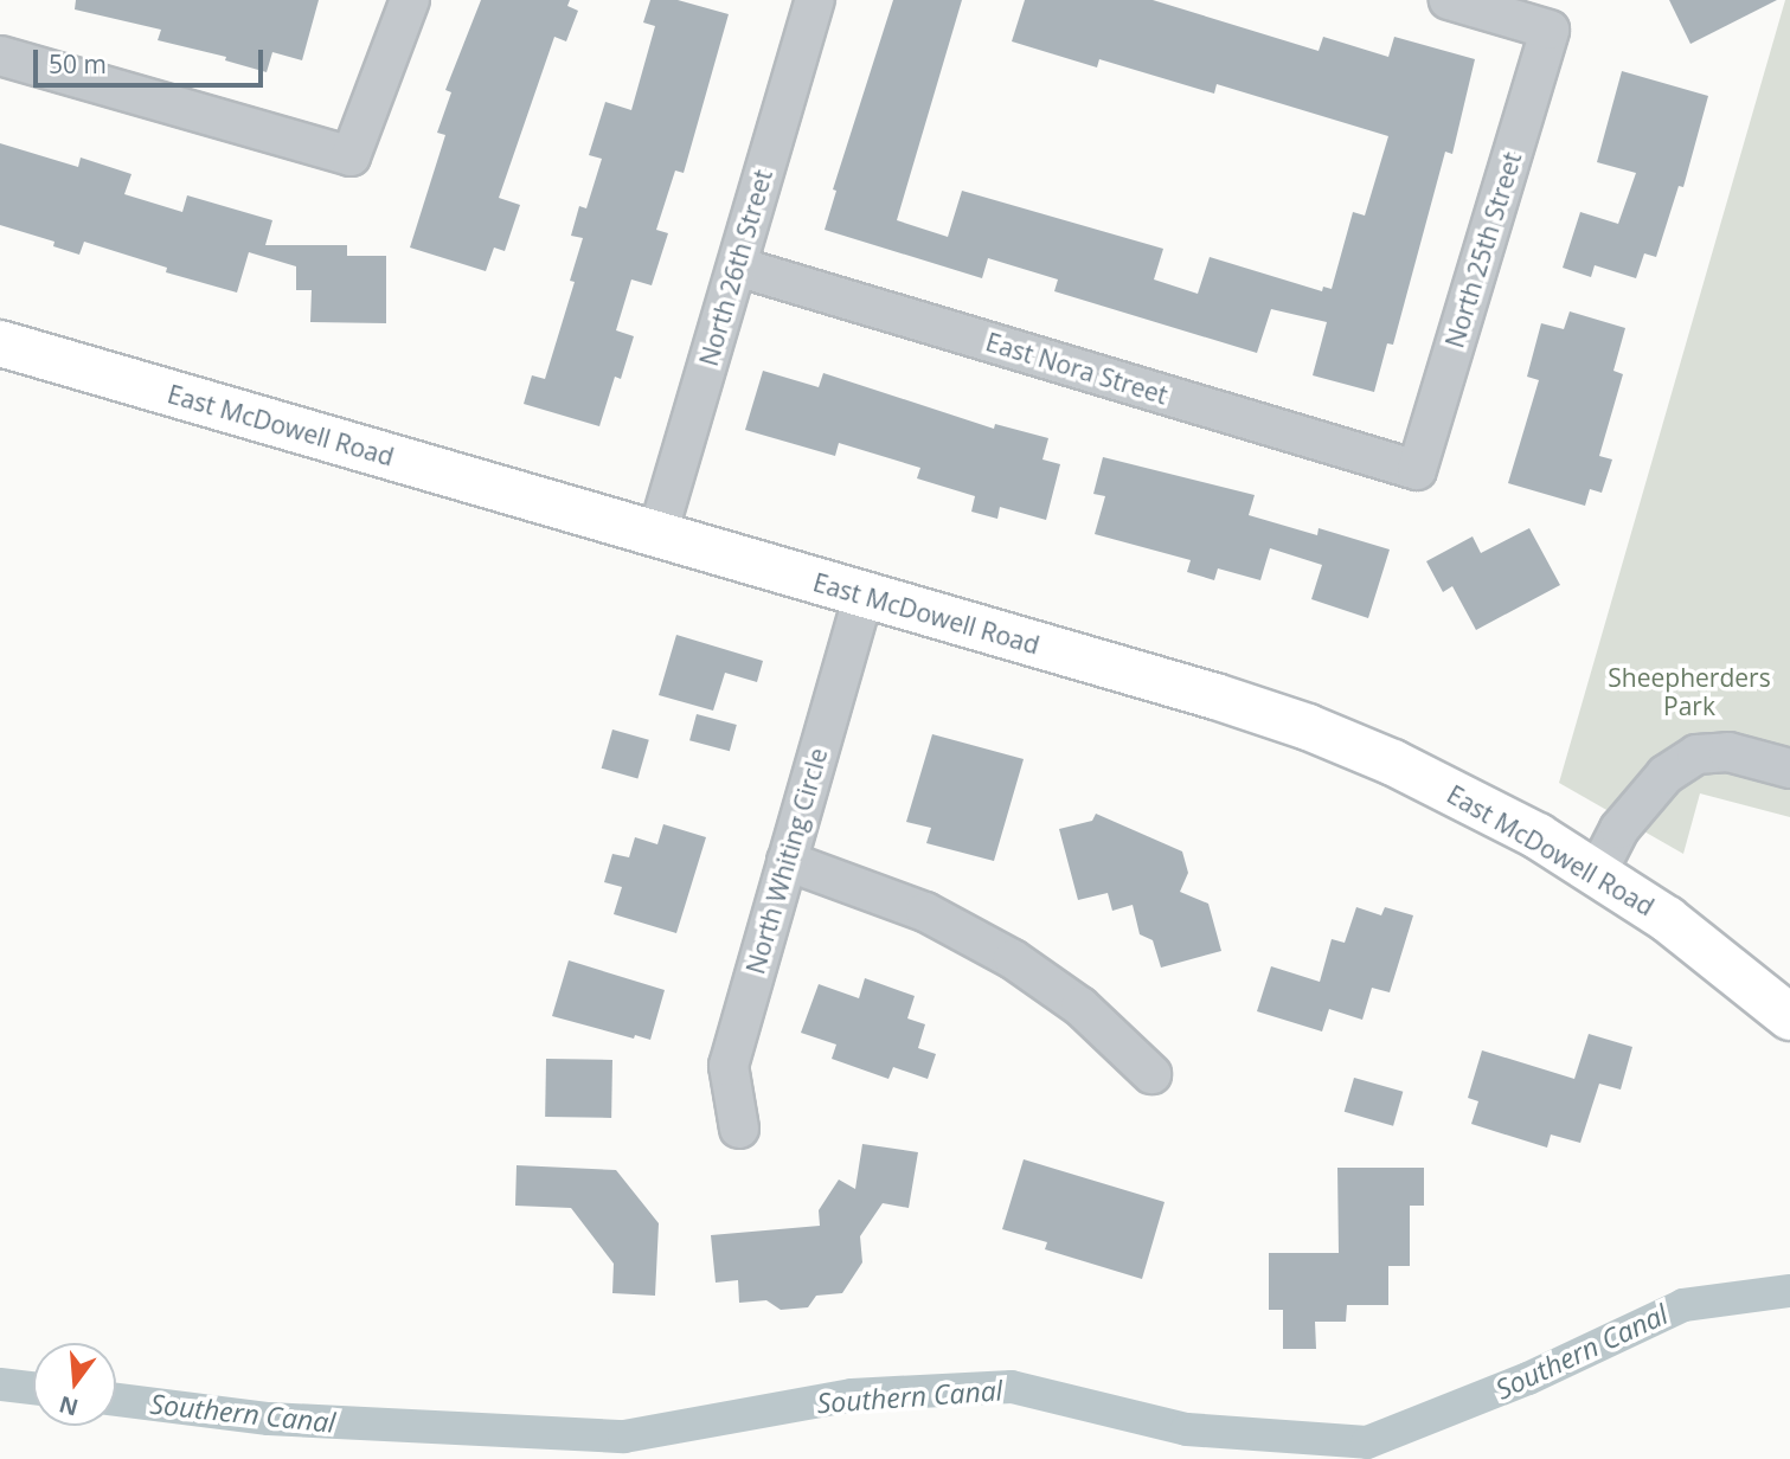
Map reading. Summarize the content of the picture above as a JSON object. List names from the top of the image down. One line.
{"streets":{"main road":["East McDowell Road"],"street":["North 25th Street","North 26th Street","East Nora Street","North Whiting Circle"]},"crossings":[["North 25th Street","East Nora Street"],["North 26th Street","East Nora Street"],["North 26th Street","East McDowell Road"],["East McDowell Road","North Whiting Circle"]],"water":["Southern Canal"],"parks":["Sheepherders Park"],"scale_bar":"50 m","north":"bottom"}
